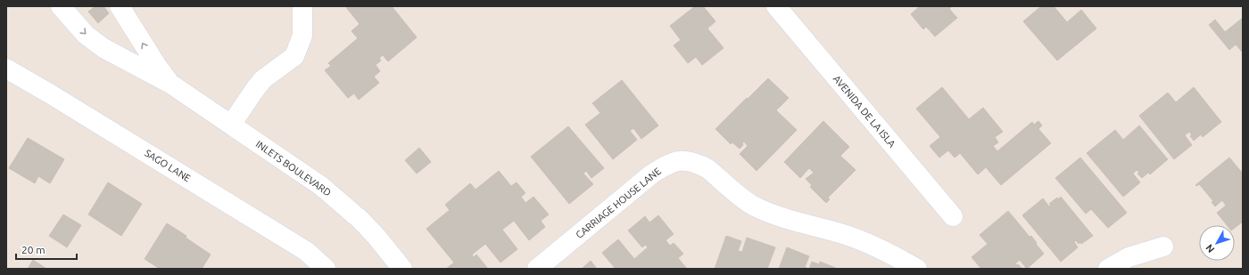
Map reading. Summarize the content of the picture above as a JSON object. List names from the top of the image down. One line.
{"streets":{"street":["AVENIDA DE LA ISLA","SAGO LANE","INLETS BOULEVARD","CARRIAGE HOUSE LANE"]},"scale_bar":"20 m","north":"bottom left"}
